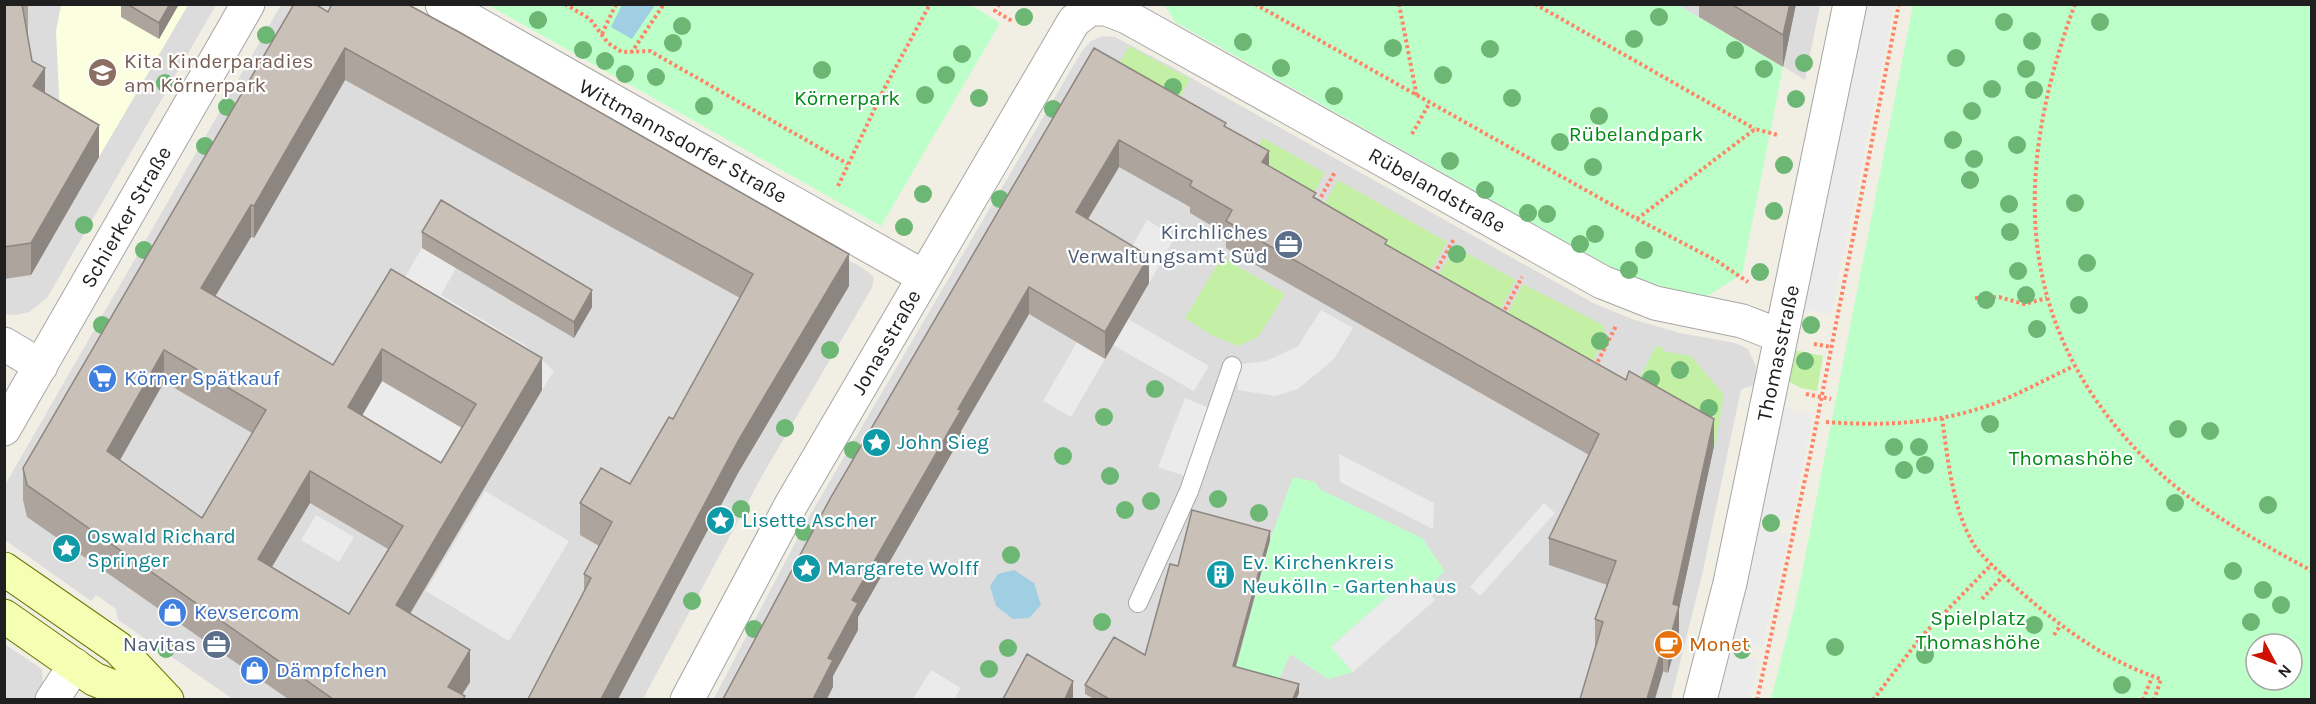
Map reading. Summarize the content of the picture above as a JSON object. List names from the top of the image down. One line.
{"streets":{"street":["Wittmannsdorfer Straße","Rübelandstraße","Schierker Straße","Jonasstraße","Thomasstraße"]},"crossings":[["Wittmannsdorfer Straße","Jonasstraße"],["Rübelandstraße","Jonasstraße"],["Rübelandstraße","Thomasstraße"]],"parks":["Körnerpark","Rübelandpark","Thomashöhe","Spielplatz Thomashöhe"],"places":{"school or university":["Kita Kinderparadies am Körnerpark"],"office":["Kirchliches Verwaltungsamt Süd","Navitas"],"supermarket":["Körner Spätkauf"],"place":["John Sieg","Lisette Ascher","Oswald Richard Springer","Margarete Wolff"],"building":["Ev. Kirchenkreis Neukölln - Gartenhaus"],"shop":["Kevsercom","Dämpfchen"],"cafe":["Monet"]},"north":"bottom right"}
